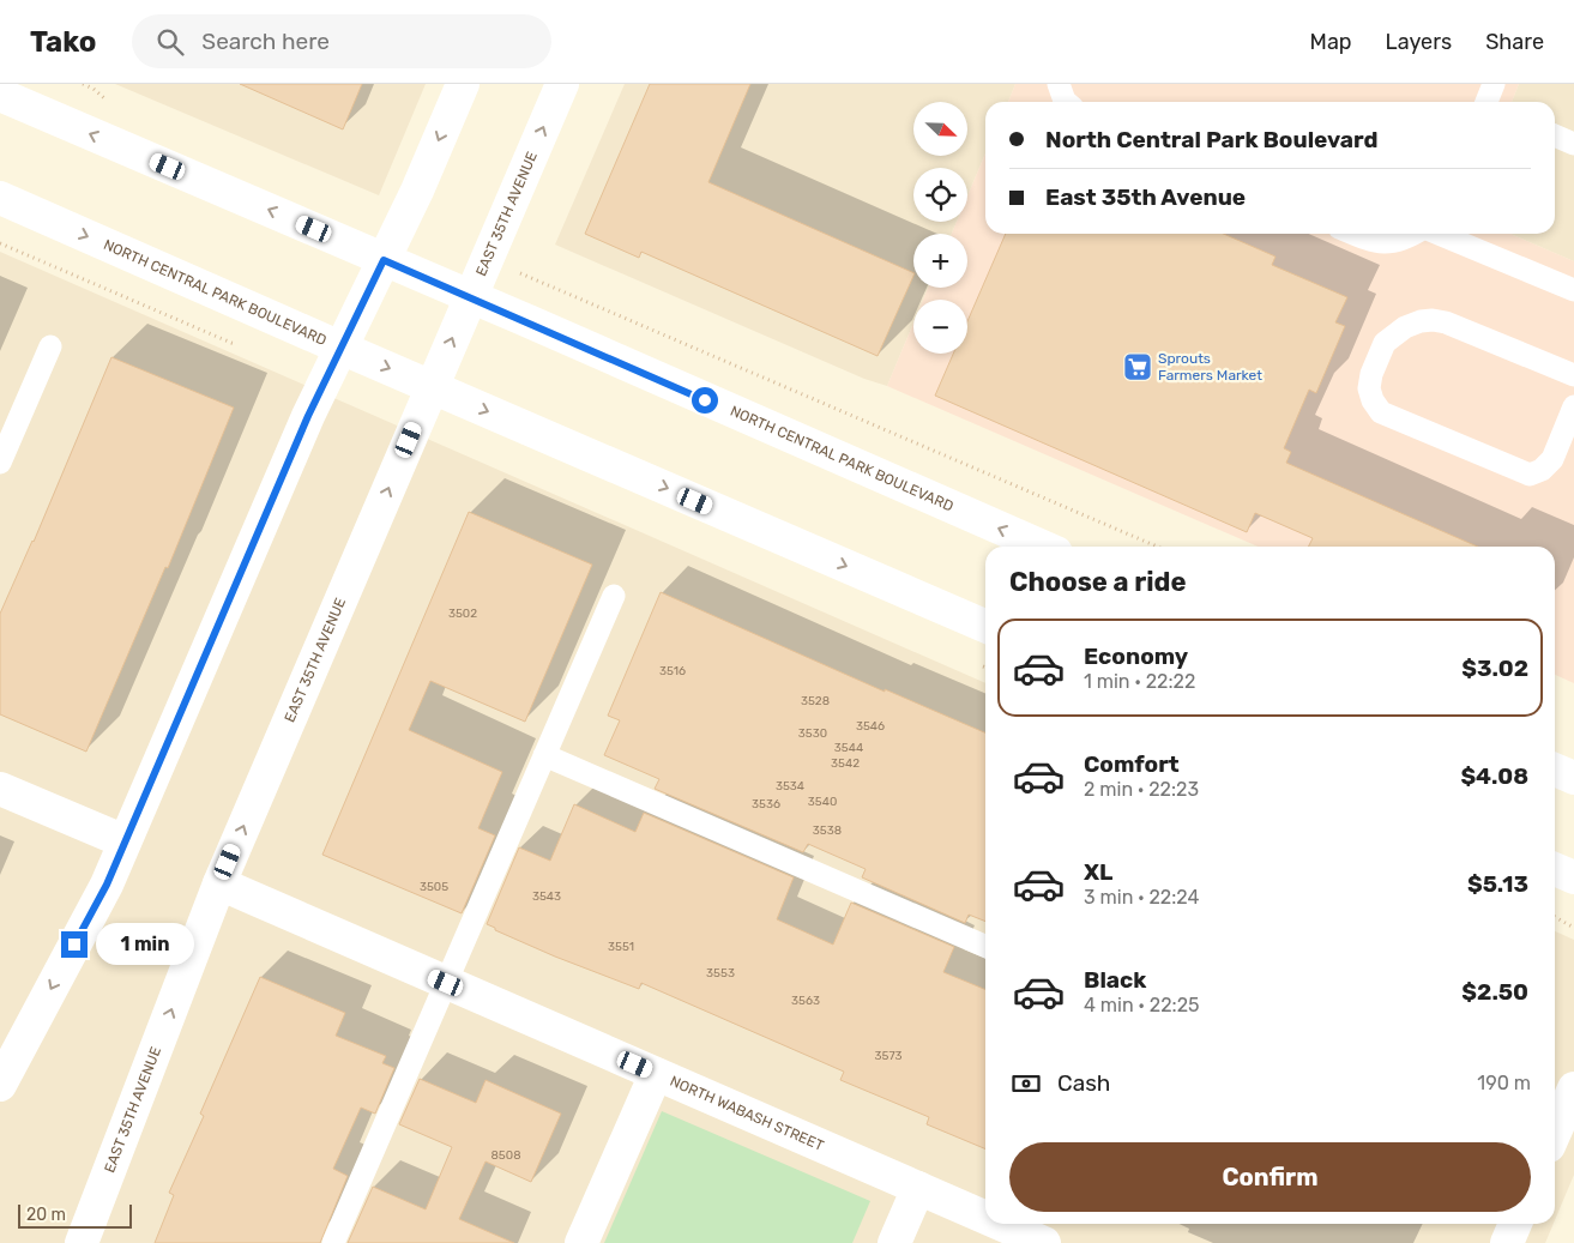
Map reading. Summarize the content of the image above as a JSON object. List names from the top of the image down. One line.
{"streets":{"street":["EAST 35TH AVENUE","NORTH CENTRAL PARK BOULEVARD","NORTH WABASH STREET"]},"crossings":[["EAST 35TH AVENUE","NORTH CENTRAL PARK BOULEVARD"],["EAST 35TH AVENUE","NORTH WABASH STREET"]],"places":{"supermarket":["Sprouts Farmers Market"]},"house_numbers":["3502","3516","3528","3546","3530","3544","3542","3534","3540","3536","3538","3505","3543","3551","3553","3563","3573","8508"],"scale_bar":"20 m","north":"bottom right","page":{"header":"Tako","search":"Search here","nav":["Map","Layers","Share"],"map_buttons":["+","−"],"banner":["North Central Park Boulevard","East 35th Avenue"],"heading":"Choose a ride","list":[{"name":"Economy","note":"1 min · 22:22","value":"$3.02"},{"name":"Comfort","note":"2 min · 22:23","value":"$4.08"},{"name":"XL","note":"3 min · 22:24","value":"$5.13"},{"name":"Black","note":"4 min · 22:25","value":"$2.50"}],"bubble":"1 min","pay":["Cash","190 m"],"buttons":"Confirm","scale":"20 m"}}
